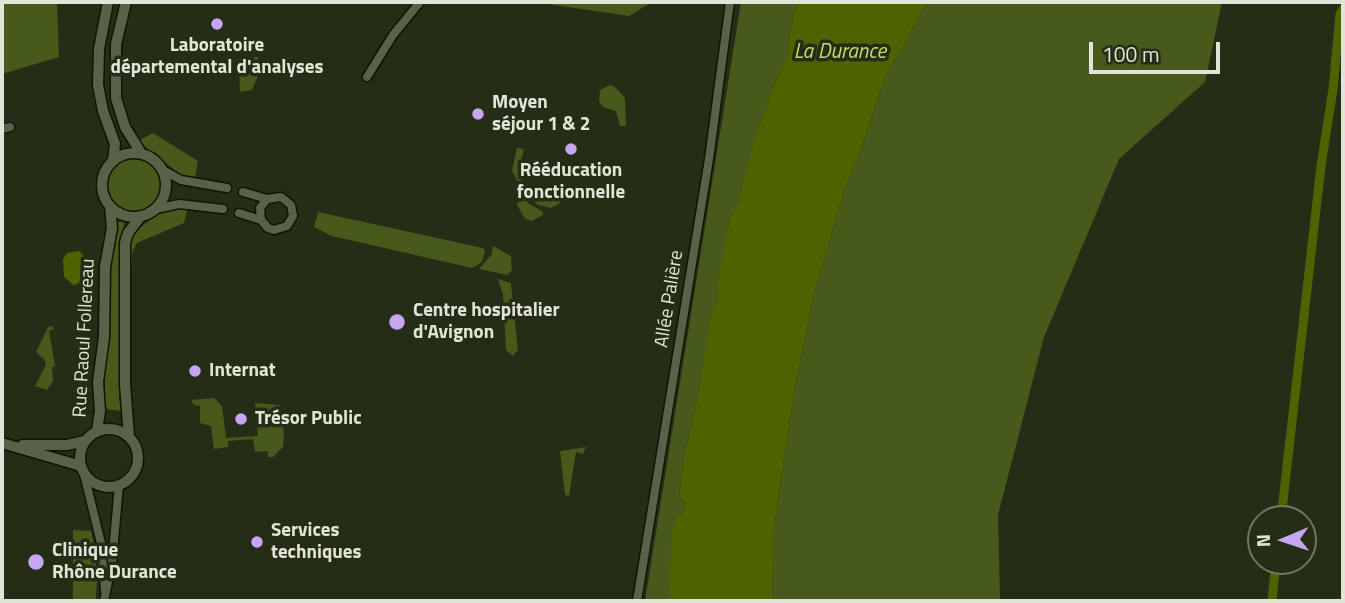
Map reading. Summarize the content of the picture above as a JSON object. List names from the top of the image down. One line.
{"streets":{"street":["Allée Palière","Rue Raoul Follereau"]},"water":["La Durance"],"places":["Laboratoire départemental d'analyses","Moyen séjour 1 & 2","Rééducation fonctionnelle","Centre hospitalier d'Avignon","Internat","Trésor Public","Services techniques","Clinique Rhône Durance"],"scale_bar":"100 m","north":"left"}
